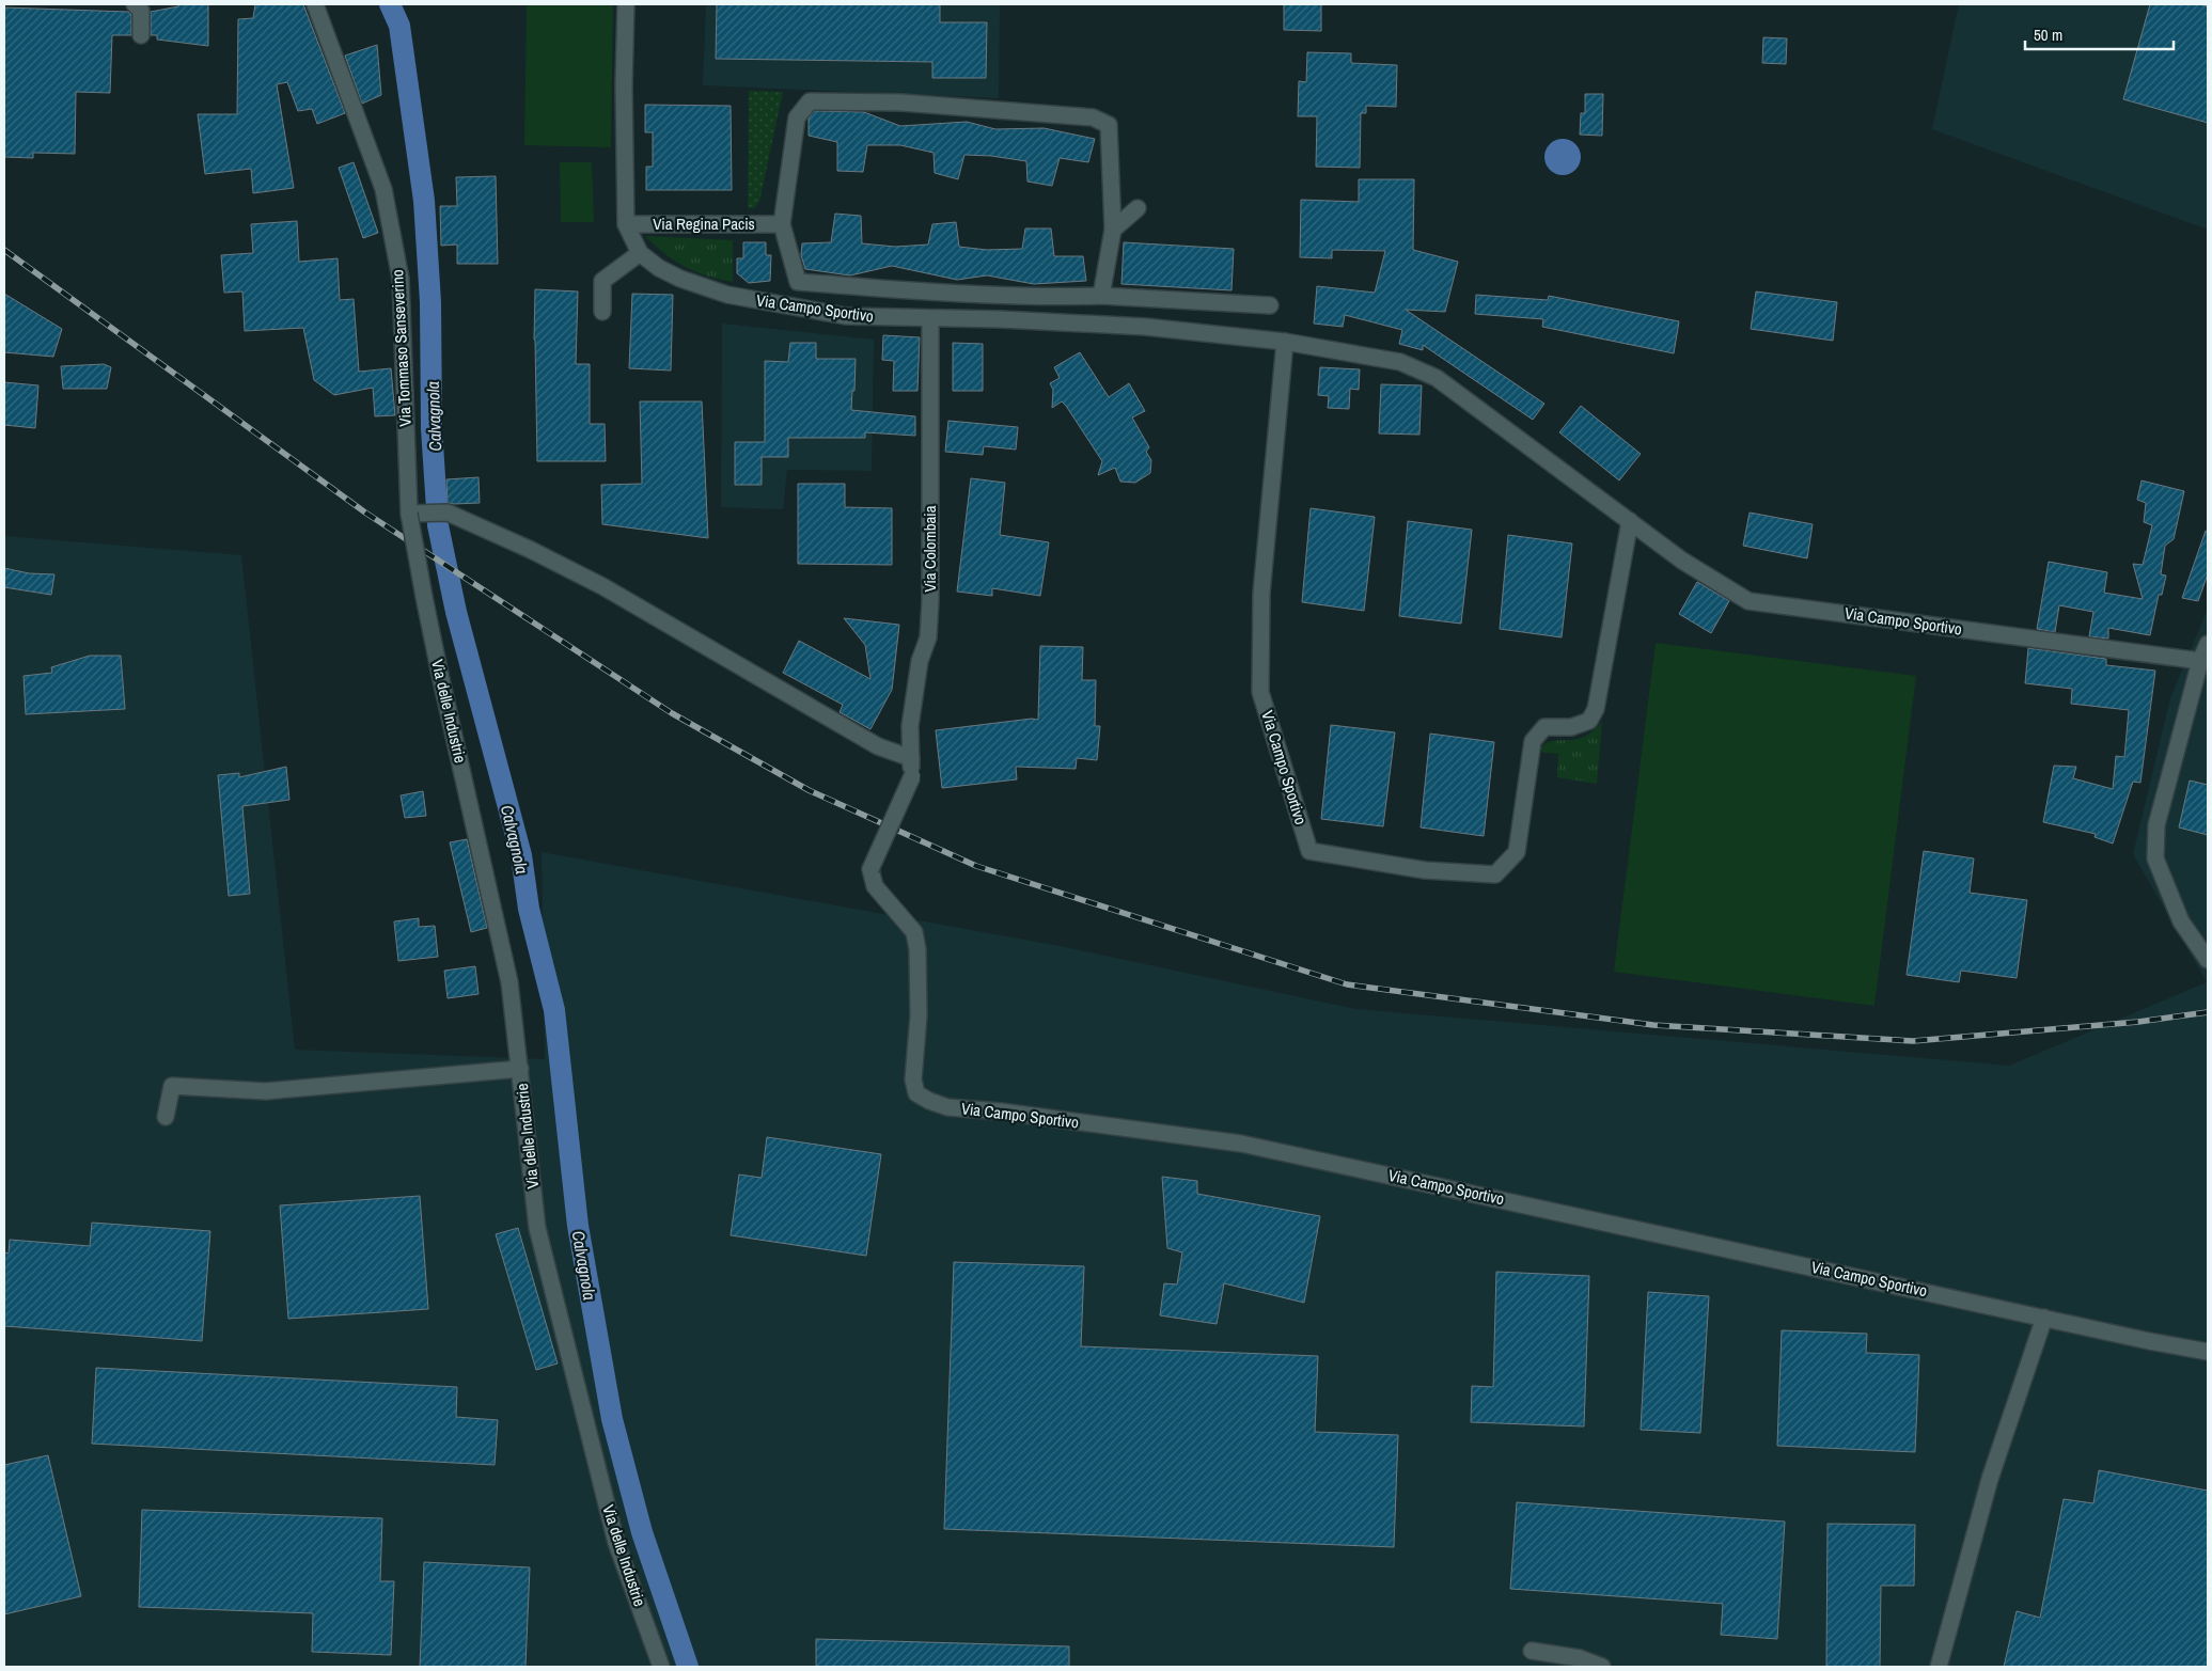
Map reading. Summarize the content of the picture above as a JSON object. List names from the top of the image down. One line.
{"streets":{"street":["Via Regina Pacis","Via Campo Sportivo","Via Tommaso Sanseverino","Via Colombaia","Via delle Industrie"]},"crossings":[["Via Regina Pacis","Via Campo Sportivo"],["Via Campo Sportivo","Via Colombaia"],["Via Tommaso Sanseverino","Via delle Industrie"]],"water":["Calvagnola"],"scale_bar":"50 m"}
